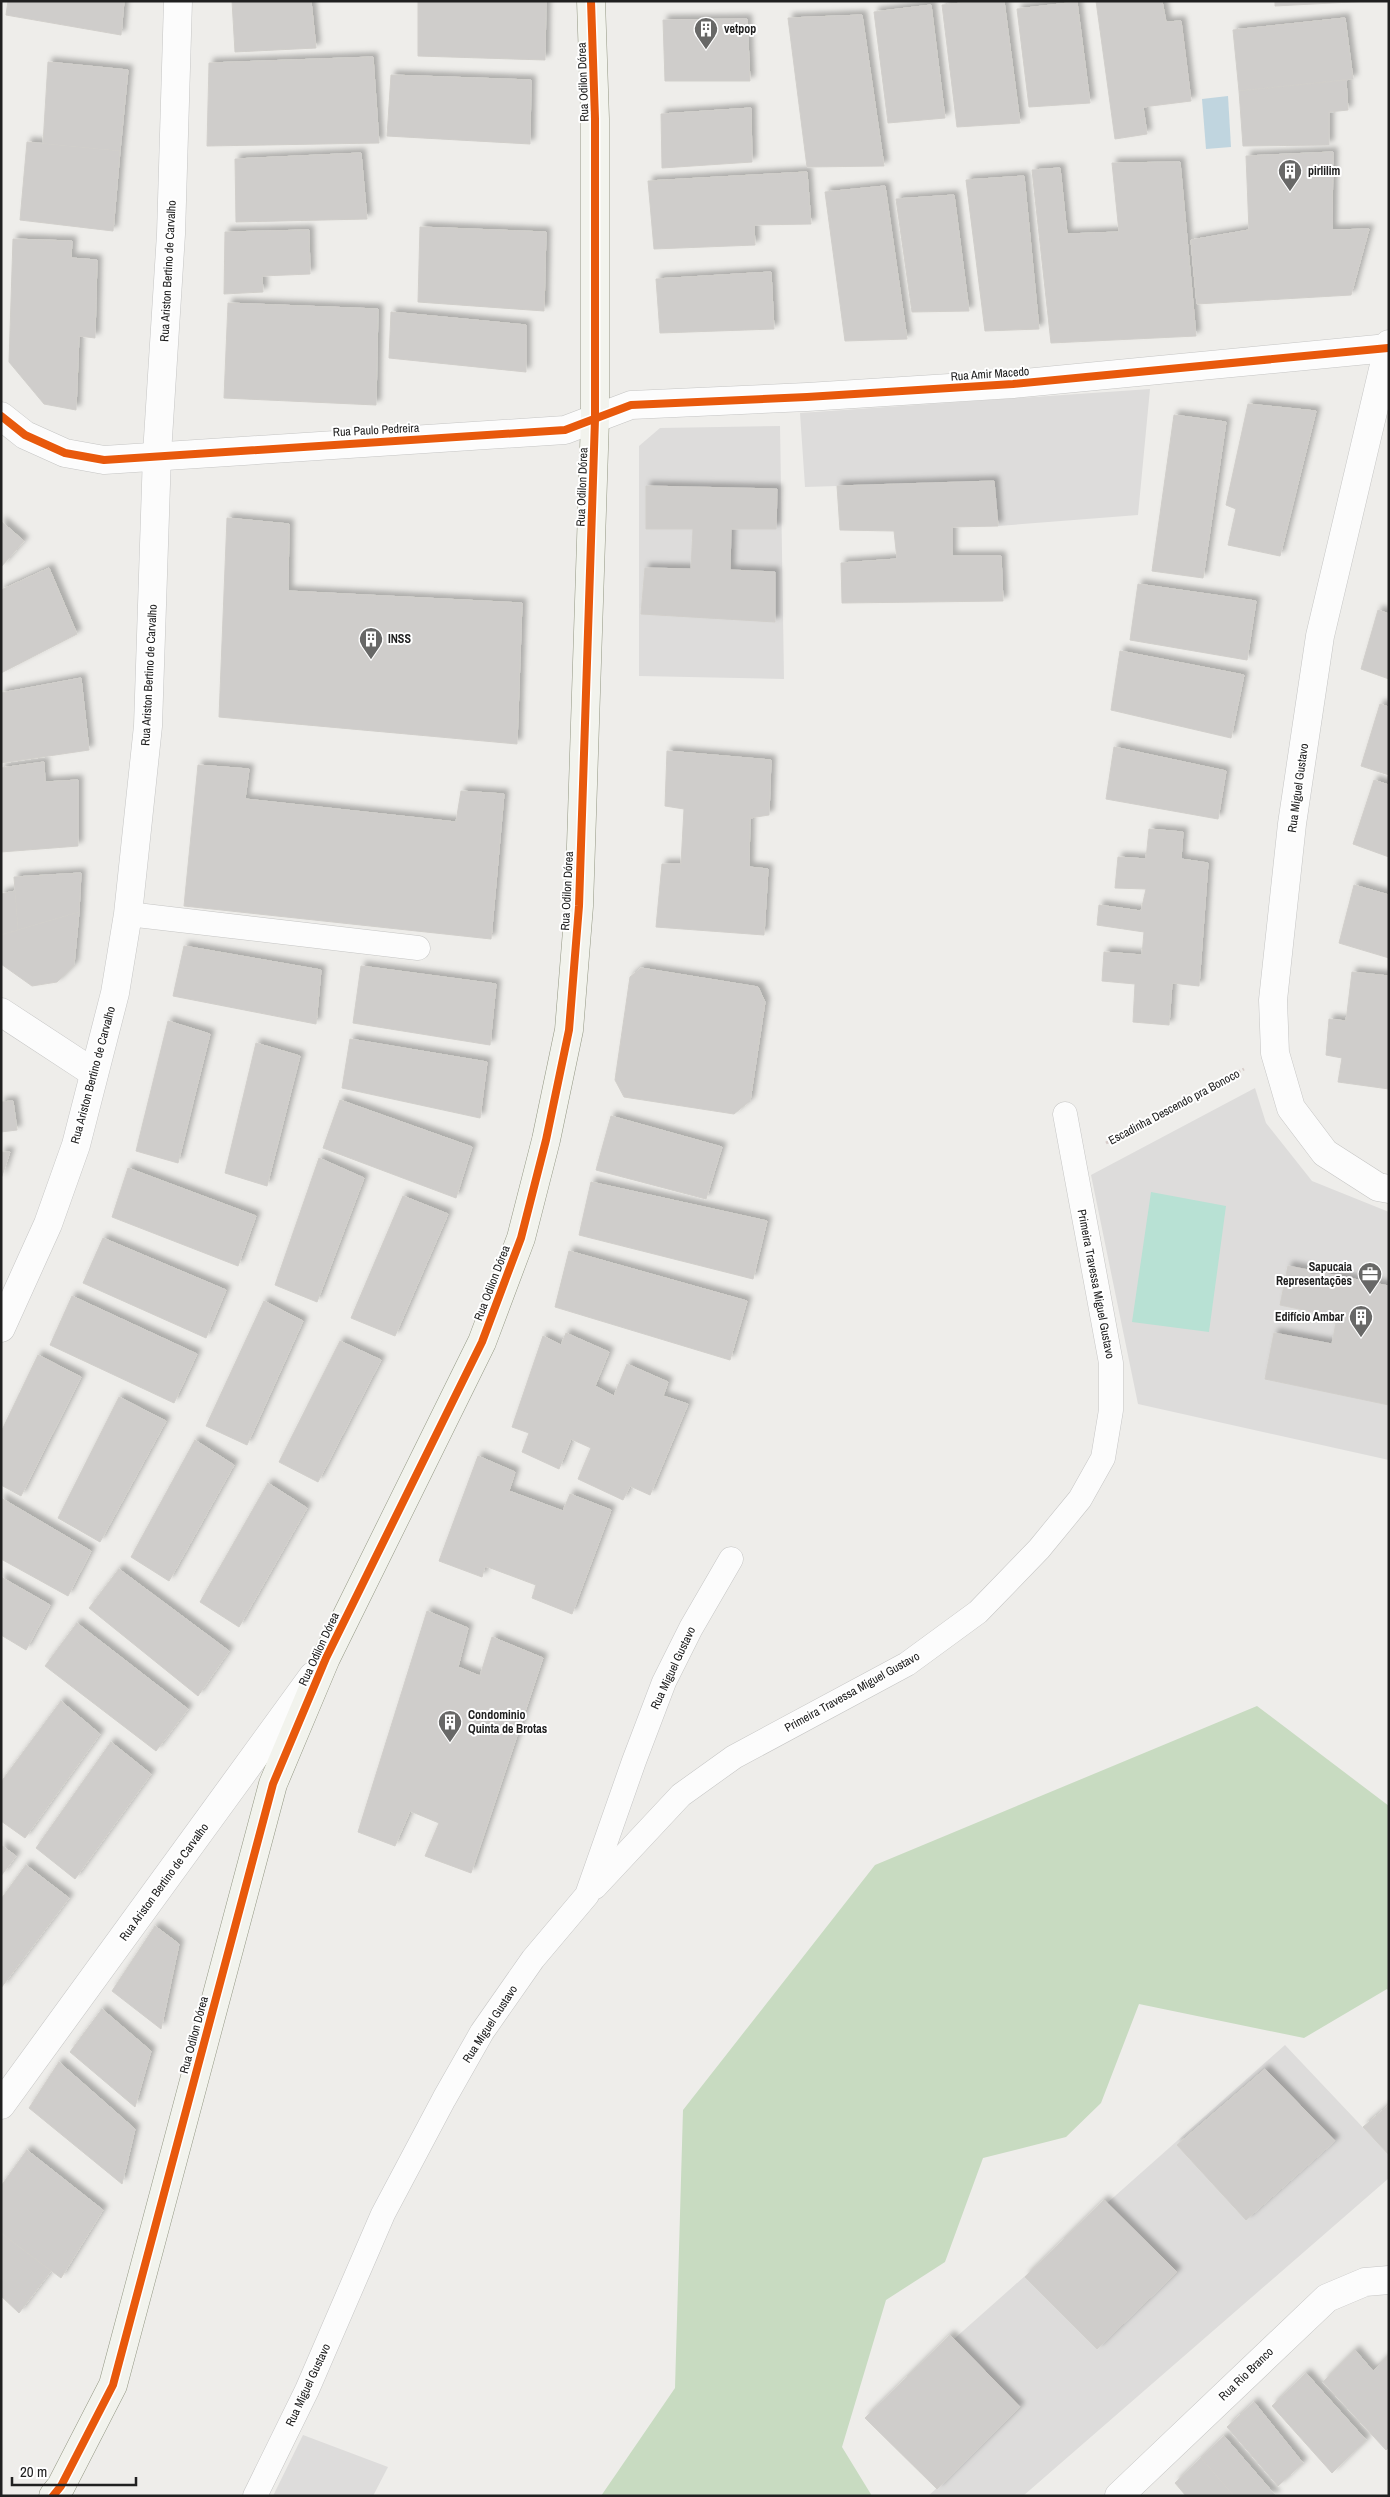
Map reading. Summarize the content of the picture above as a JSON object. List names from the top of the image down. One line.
{"streets":{"street":["Rua Odilon Dórea","Rua Ariston Bertino de Carvalho","Rua Amir Macedo","Rua Paulo Pedreira","Rua Miguel Gustavo","Rua Rio Branco"],"lane":["Primeira Travessa Miguel Gustavo"],"path":["Escadinha Descendo pra Bonoco"]},"crossings":[["Rua Odilon Dórea","Rua Ariston Bertino de Carvalho"],["Rua Odilon Dórea","Rua Amir Macedo"],["Rua Odilon Dórea","Rua Paulo Pedreira"],["Rua Ariston Bertino de Carvalho","Rua Paulo Pedreira"],["Rua Amir Macedo","Rua Paulo Pedreira"],["Rua Amir Macedo","Rua Miguel Gustavo"],["Rua Miguel Gustavo","Escadinha Descendo pra Bonoco"],["Rua Miguel Gustavo","Primeira Travessa Miguel Gustavo"],["Escadinha Descendo pra Bonoco","Primeira Travessa Miguel Gustavo"]],"places":{"building":["vetpop","pirlilim","INSS","Edifício Ambar","Condominio Quinta de Brotas"],"office":["Sapucaia Representações"]},"scale_bar":"20 m"}
